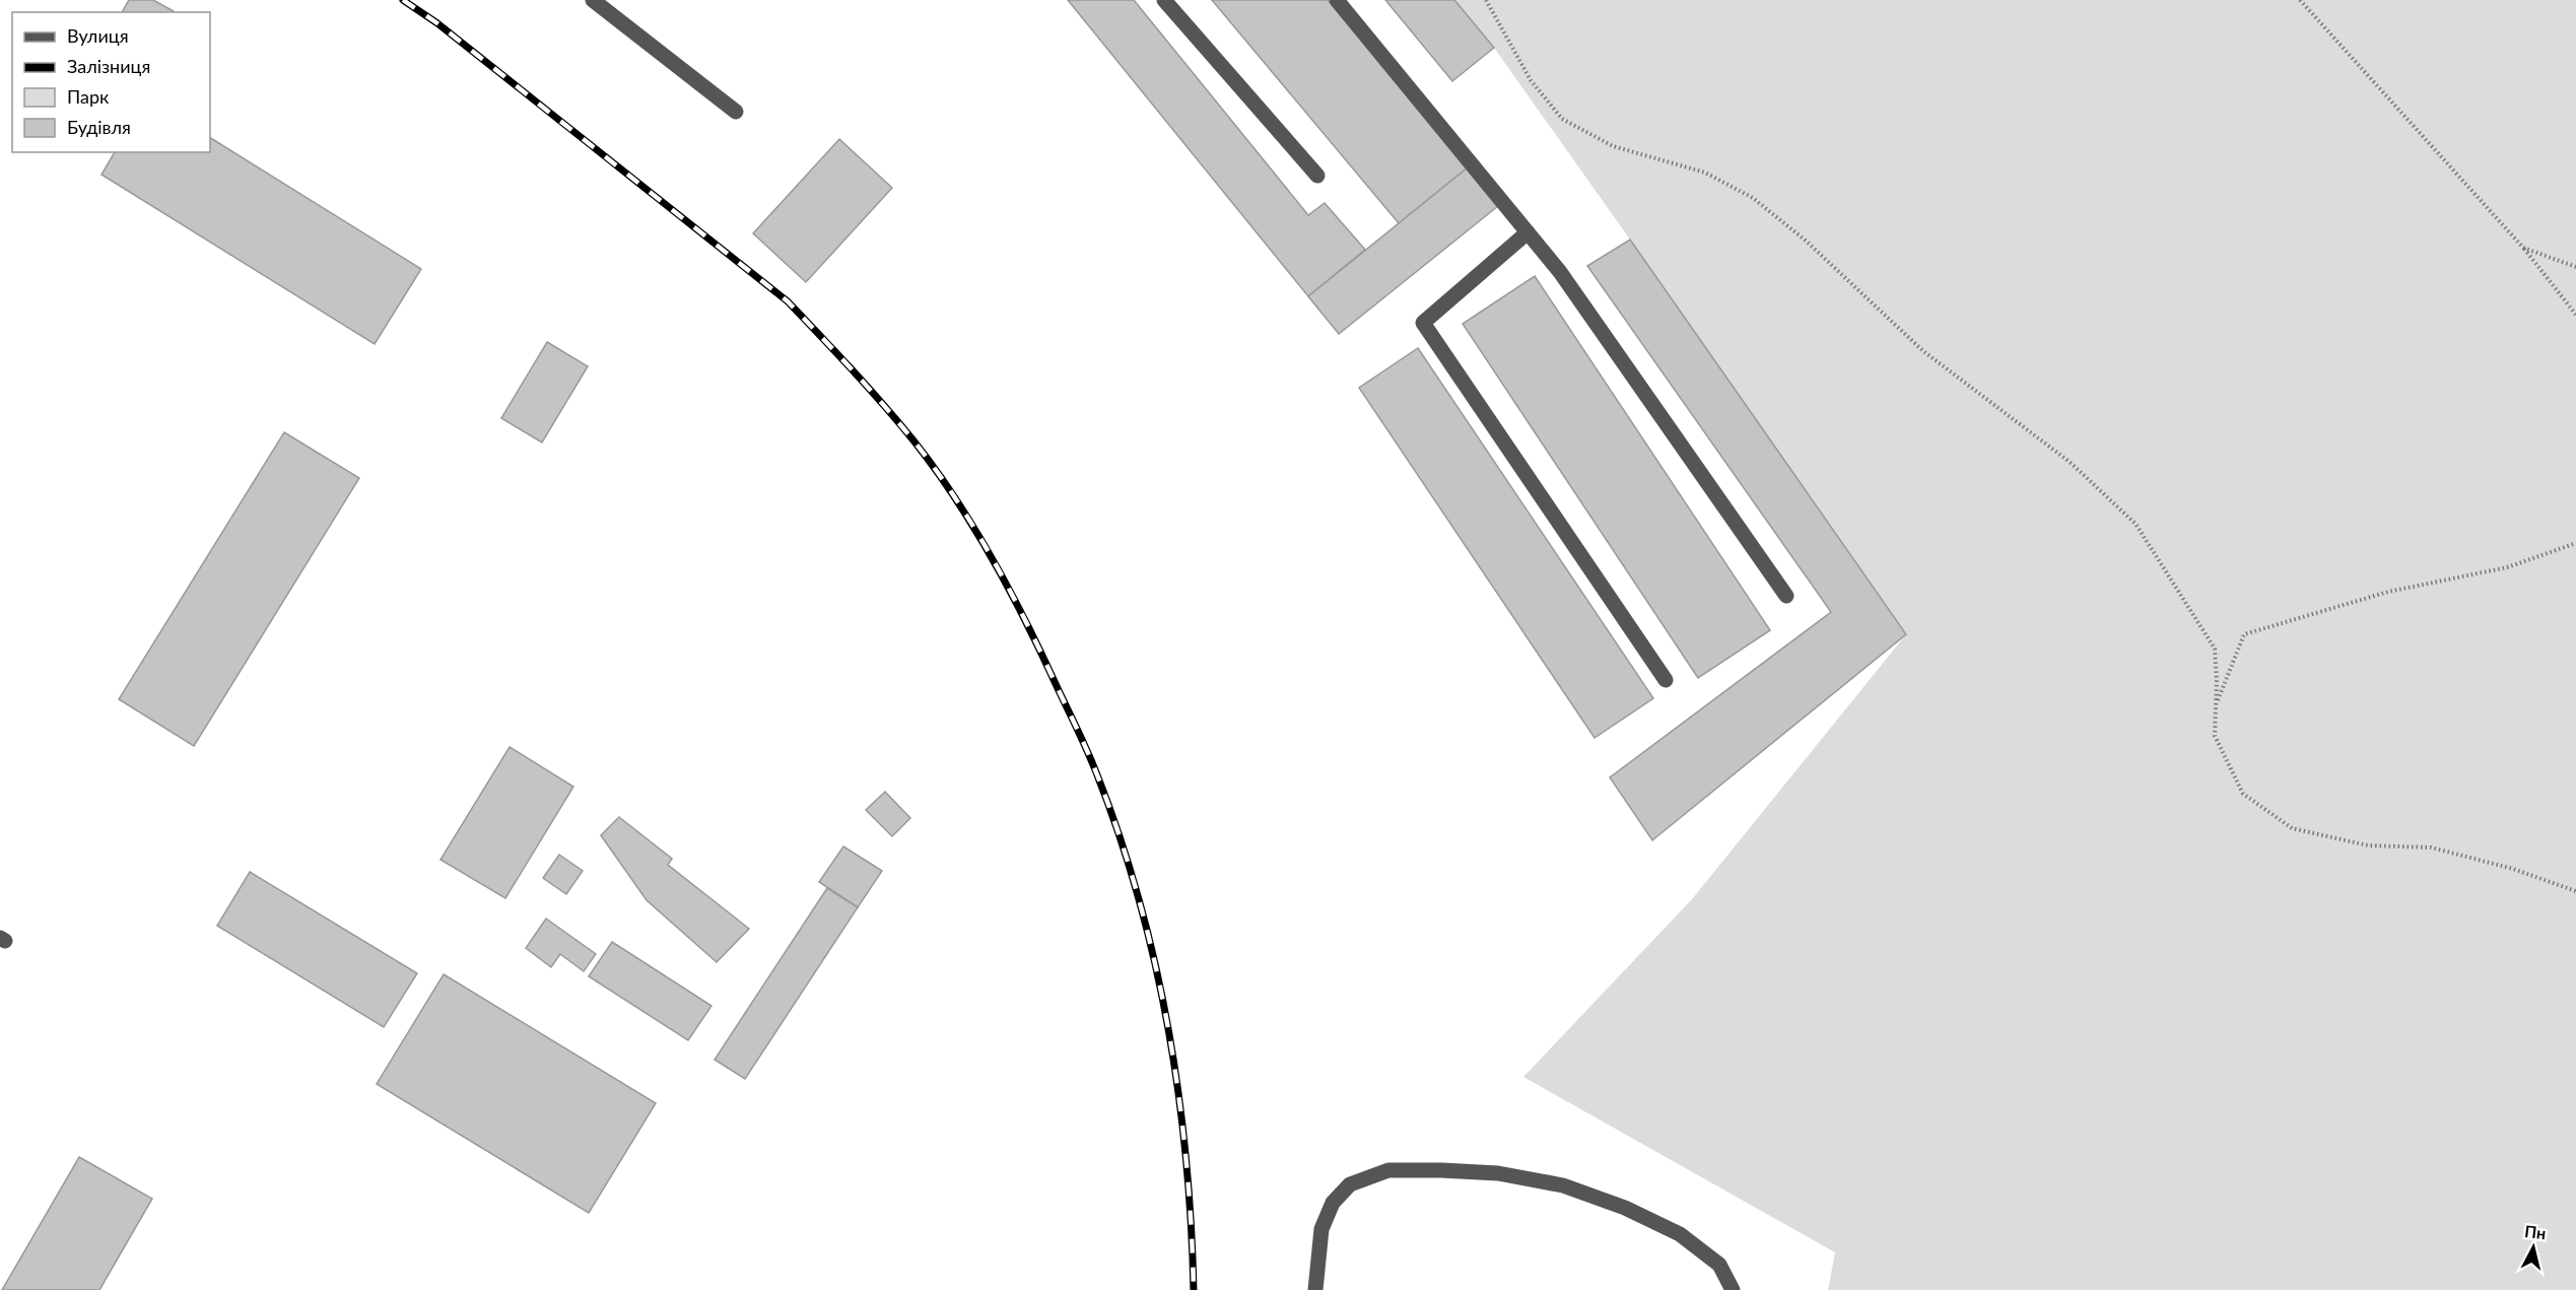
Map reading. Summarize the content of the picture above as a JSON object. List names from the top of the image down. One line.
{"legend":["Вулиця","Залізниця","Парк","Будівля"],"north":"top"}
